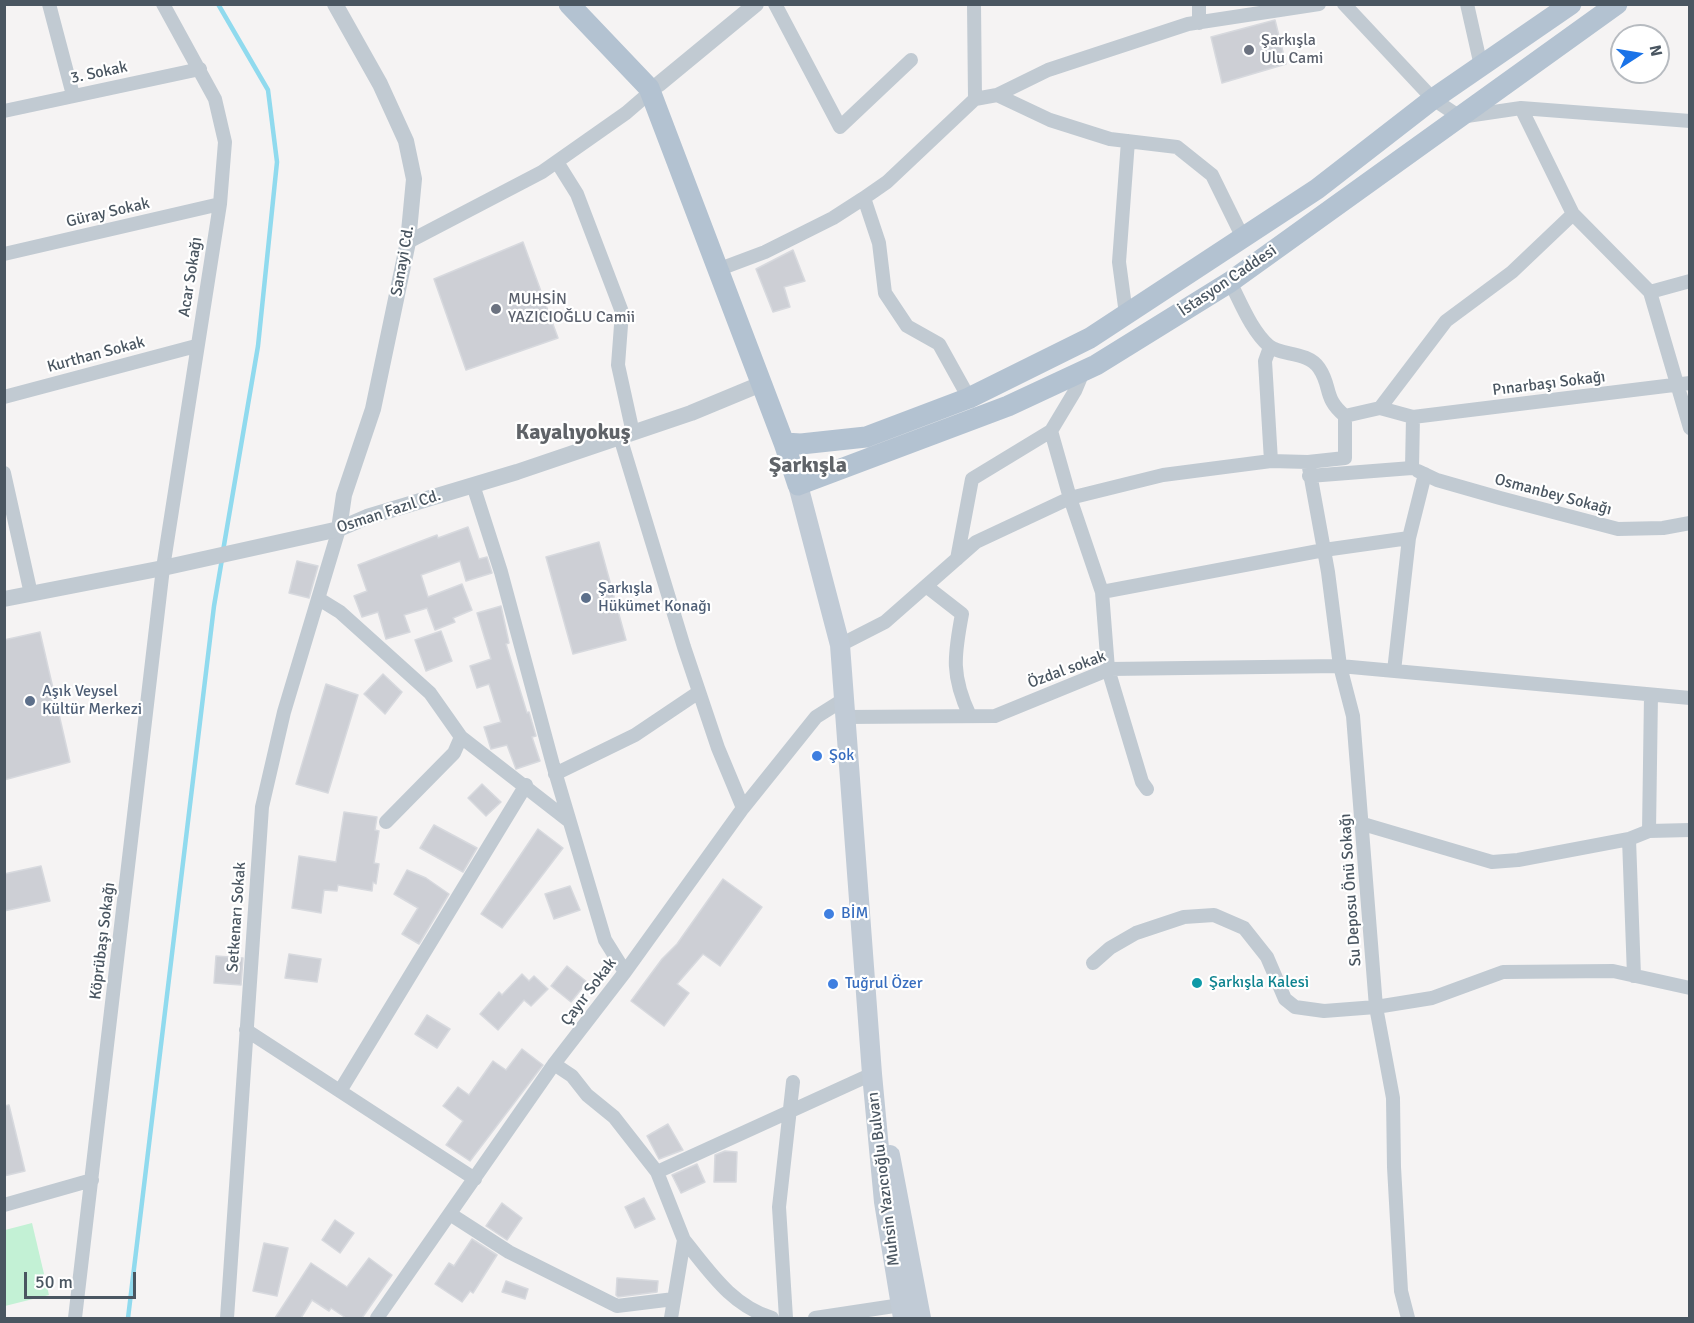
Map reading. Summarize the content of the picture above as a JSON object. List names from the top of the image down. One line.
{"streets":{"main road":["İstasyon Caddesi","Muhsin Yazıcıoğlu Bulvarı"],"street":["3. Sokak","Güray Sokak","Sanayi Cd.","Acar Sokağı","Kurthan Sokak","Pınarbaşı Sokağı","Osmanbey Sokağı","Osman Fazıl Cd.","Özdal sokak","Su Deposu Önü Sokağı","Setkenarı Sokak","Köprübaşı Sokağı","Çayır Sokak"]},"crossings":[["3. Sokak","Acar Sokağı"],["Güray Sokak","Acar Sokağı"],["Sanayi Cd.","Osman Fazıl Cd."],["Sanayi Cd.","Setkenarı Sokak"],["Acar Sokağı","Kurthan Sokak"],["Acar Sokağı","Osman Fazıl Cd."],["Acar Sokağı","Köprübaşı Sokağı"],["Osman Fazıl Cd.","Setkenarı Sokak"],["Osman Fazıl Cd.","Köprübaşı Sokağı"],["Özdal sokak","Su Deposu Önü Sokağı"],["Özdal sokak","Çayır Sokak"]],"districts":["Kayalıyokuş","Şarkışla"],"places":["Şarkışla Ulu Cami","MUHSİN YAZICIOĞLU Camii","Şarkışla Hükümet Konağı","Aşık Veysel Kültür Merkezi","Şok","BİM","Şarkışla Kalesi","Tuğrul Özer"],"scale_bar":"50 m","north":"right"}
